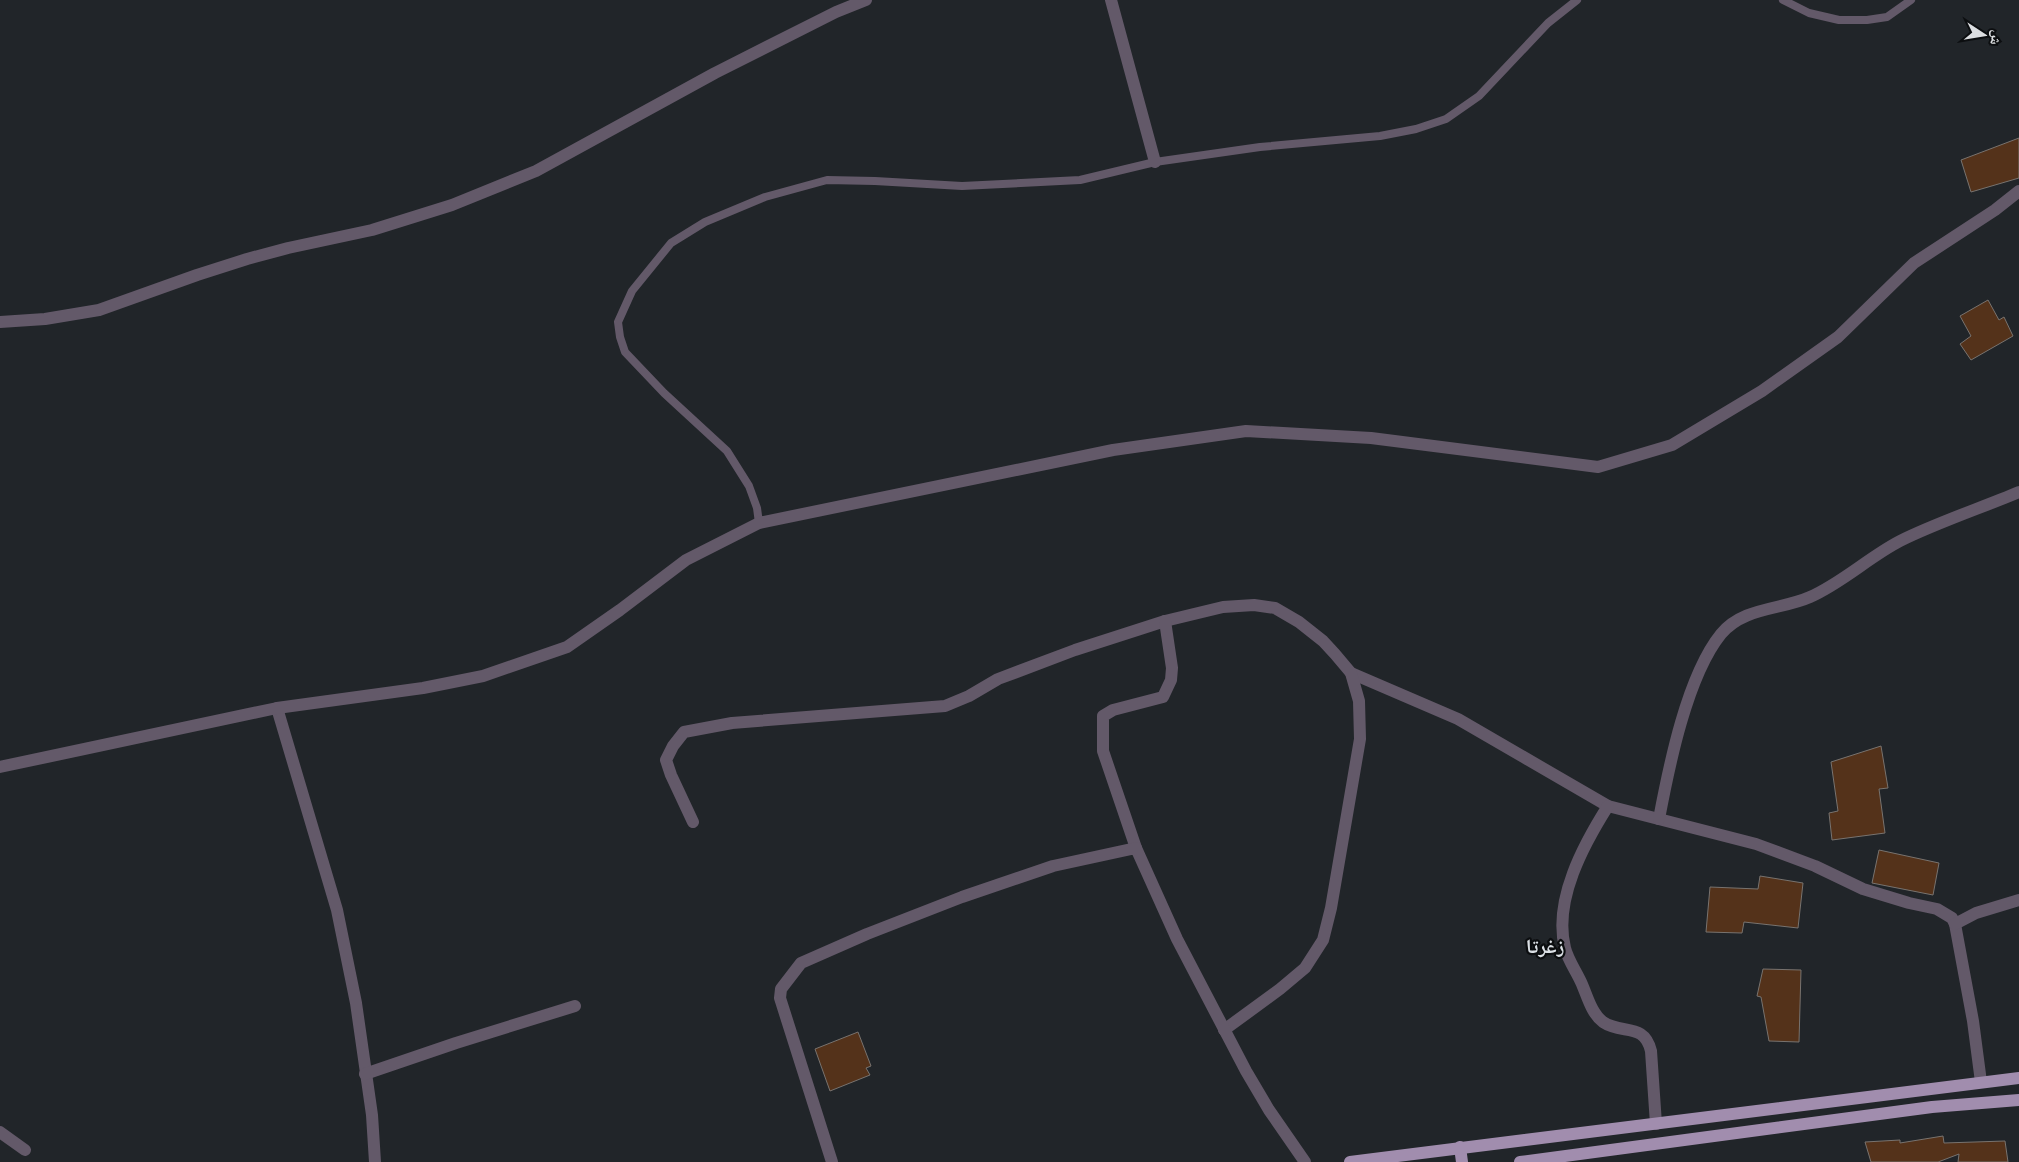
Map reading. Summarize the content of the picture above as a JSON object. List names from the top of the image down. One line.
{"districts":["زغرتا"],"north":"right"}
